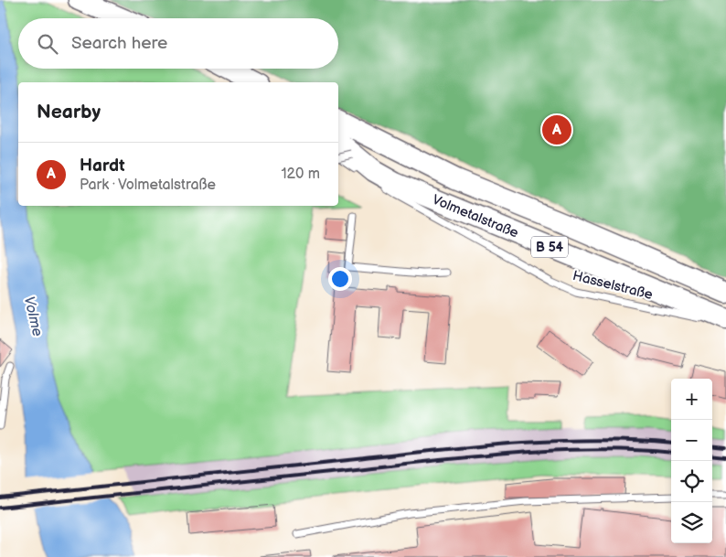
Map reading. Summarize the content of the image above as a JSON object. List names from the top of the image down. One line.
{"streets":{"main road":["Volmetalstraße","B 54"],"lane":["Hasselstraße"]},"water":["Volme"],"page":{"search":"Search here","heading":"Nearby","pins":"A","list":[{"mark":"A","name":"Hardt","note":"Park · Volmetalstraße","value":"120 m"}],"map_buttons":["+","−"]}}
